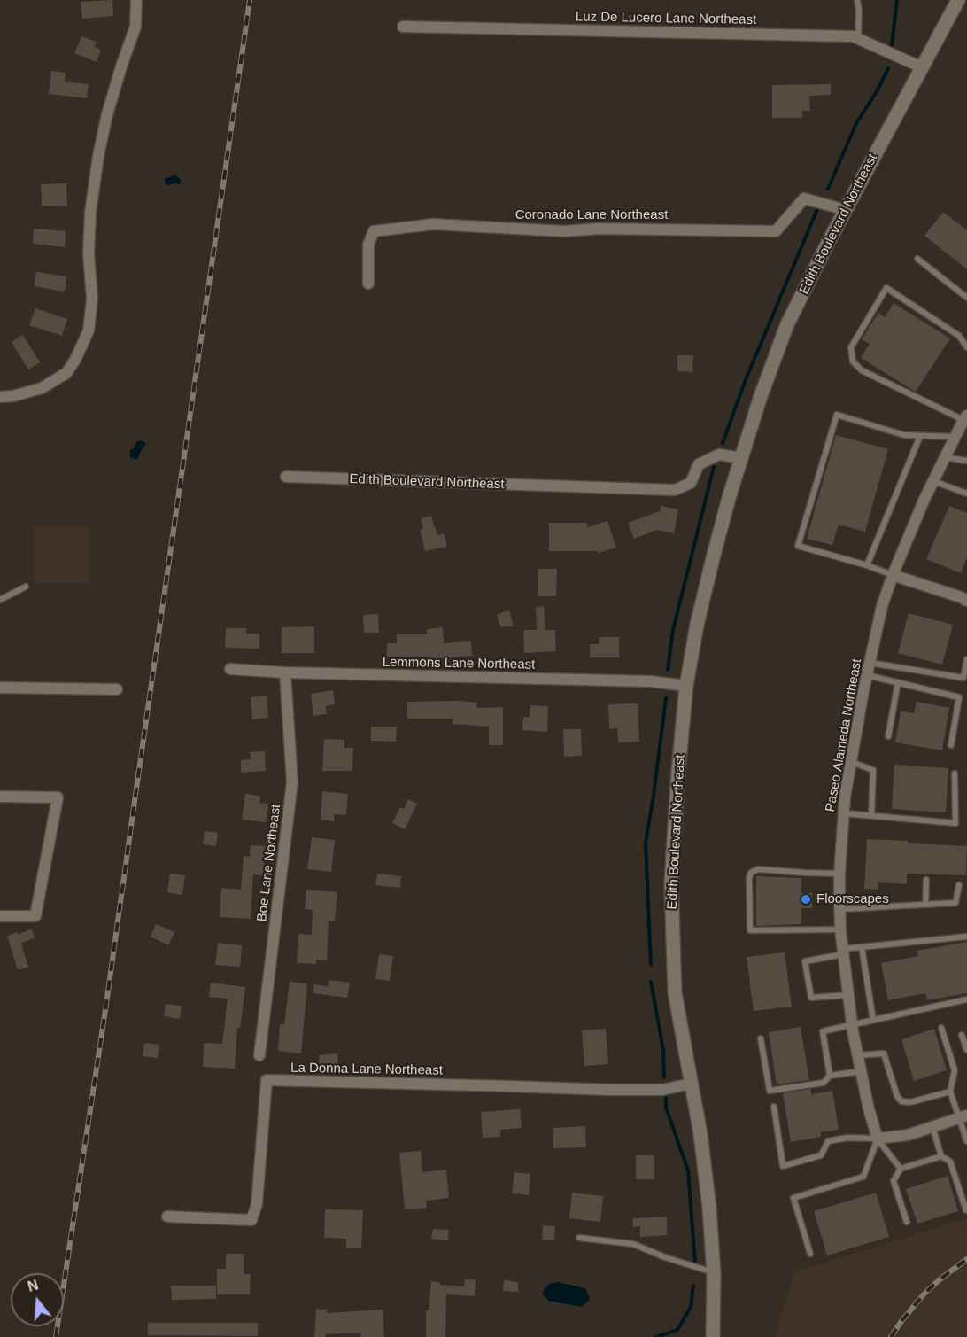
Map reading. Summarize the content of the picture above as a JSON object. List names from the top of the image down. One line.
{"streets":{"street":["Luz De Lucero Lane Northeast","Coronado Lane Northeast","Edith Boulevard Northeast","Lemmons Lane Northeast","Paseo Alameda Northeast","Boe Lane Northeast","La Donna Lane Northeast"]},"crossings":[["Luz De Lucero Lane Northeast","Edith Boulevard Northeast"],["Coronado Lane Northeast","Edith Boulevard Northeast"],["Edith Boulevard Northeast","Lemmons Lane Northeast"],["Edith Boulevard Northeast","La Donna Lane Northeast"],["Lemmons Lane Northeast","Boe Lane Northeast"]],"places":["Floorscapes"],"north":"top"}
